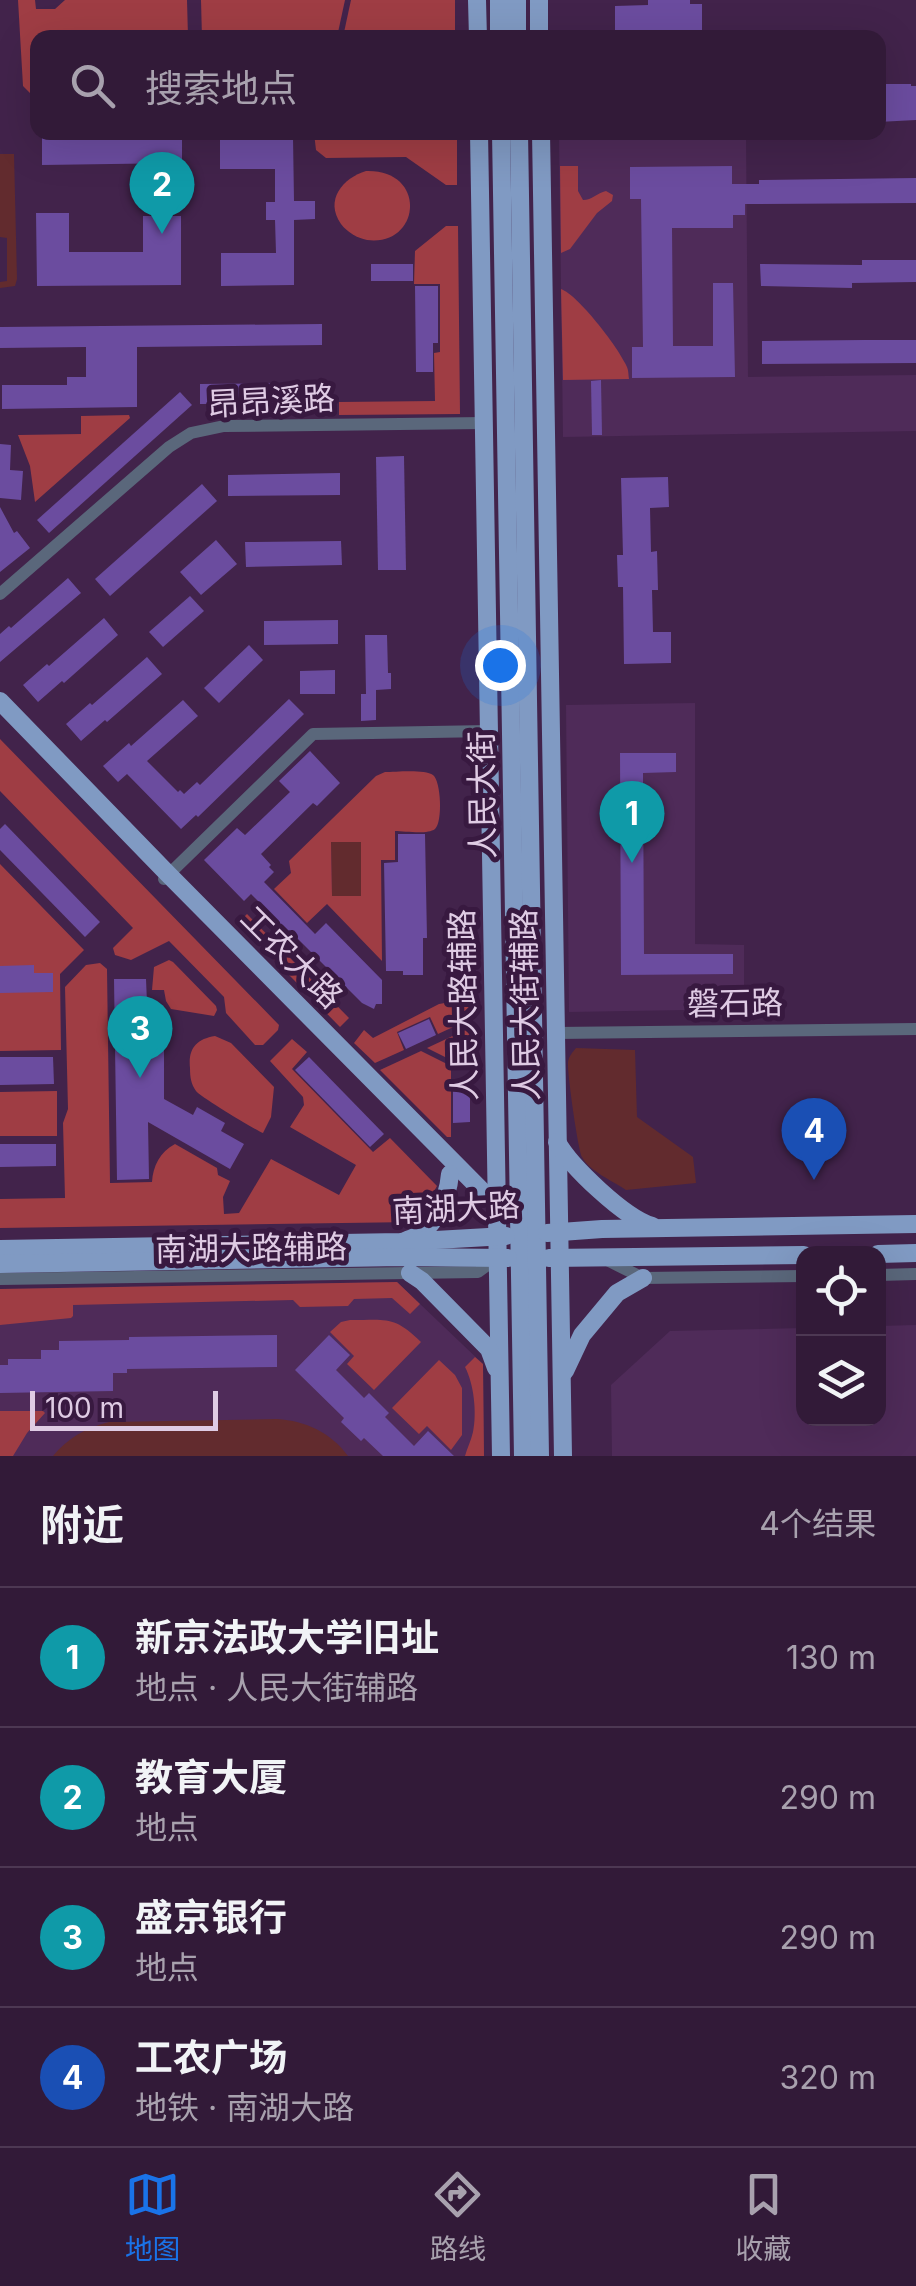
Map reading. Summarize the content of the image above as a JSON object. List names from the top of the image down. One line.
{"streets":{"main road":["人民大街","工农大路","人民大路辅路","人民大街辅路","南湖大路"],"street":["昂昂溪路","磐石路","南湖大路辅路"]},"crossings":[["昂昂溪路","人民大路辅路"],["人民大街","工农大路"],["人民大街","人民大路辅路"],["人民大街","南湖大路"],["工农大路","人民大路辅路"],["工农大路","南湖大路"],["磐石路","人民大街辅路"],["人民大路辅路","南湖大路"],["人民大路辅路","南湖大路辅路"],["人民大街辅路","南湖大路"],["南湖大路","南湖大路辅路"]],"scale_bar":"100 m","page":{"search":"搜索地点","pins":["2","1","3","4"],"scale":"100 m","heading":["附近","4个结果"],"list":[{"mark":"1","name":"新京法政大学旧址","note":"地点 · 人民大街辅路","value":"130 m"},{"mark":"2","name":"教育大厦","note":"地点","value":"290 m"},{"mark":"3","name":"盛京银行","note":"地点","value":"290 m"},{"mark":"4","name":"工农广场","note":"地铁 · 南湖大路","value":"320 m"}],"nav":["地图","路线","收藏"]}}
